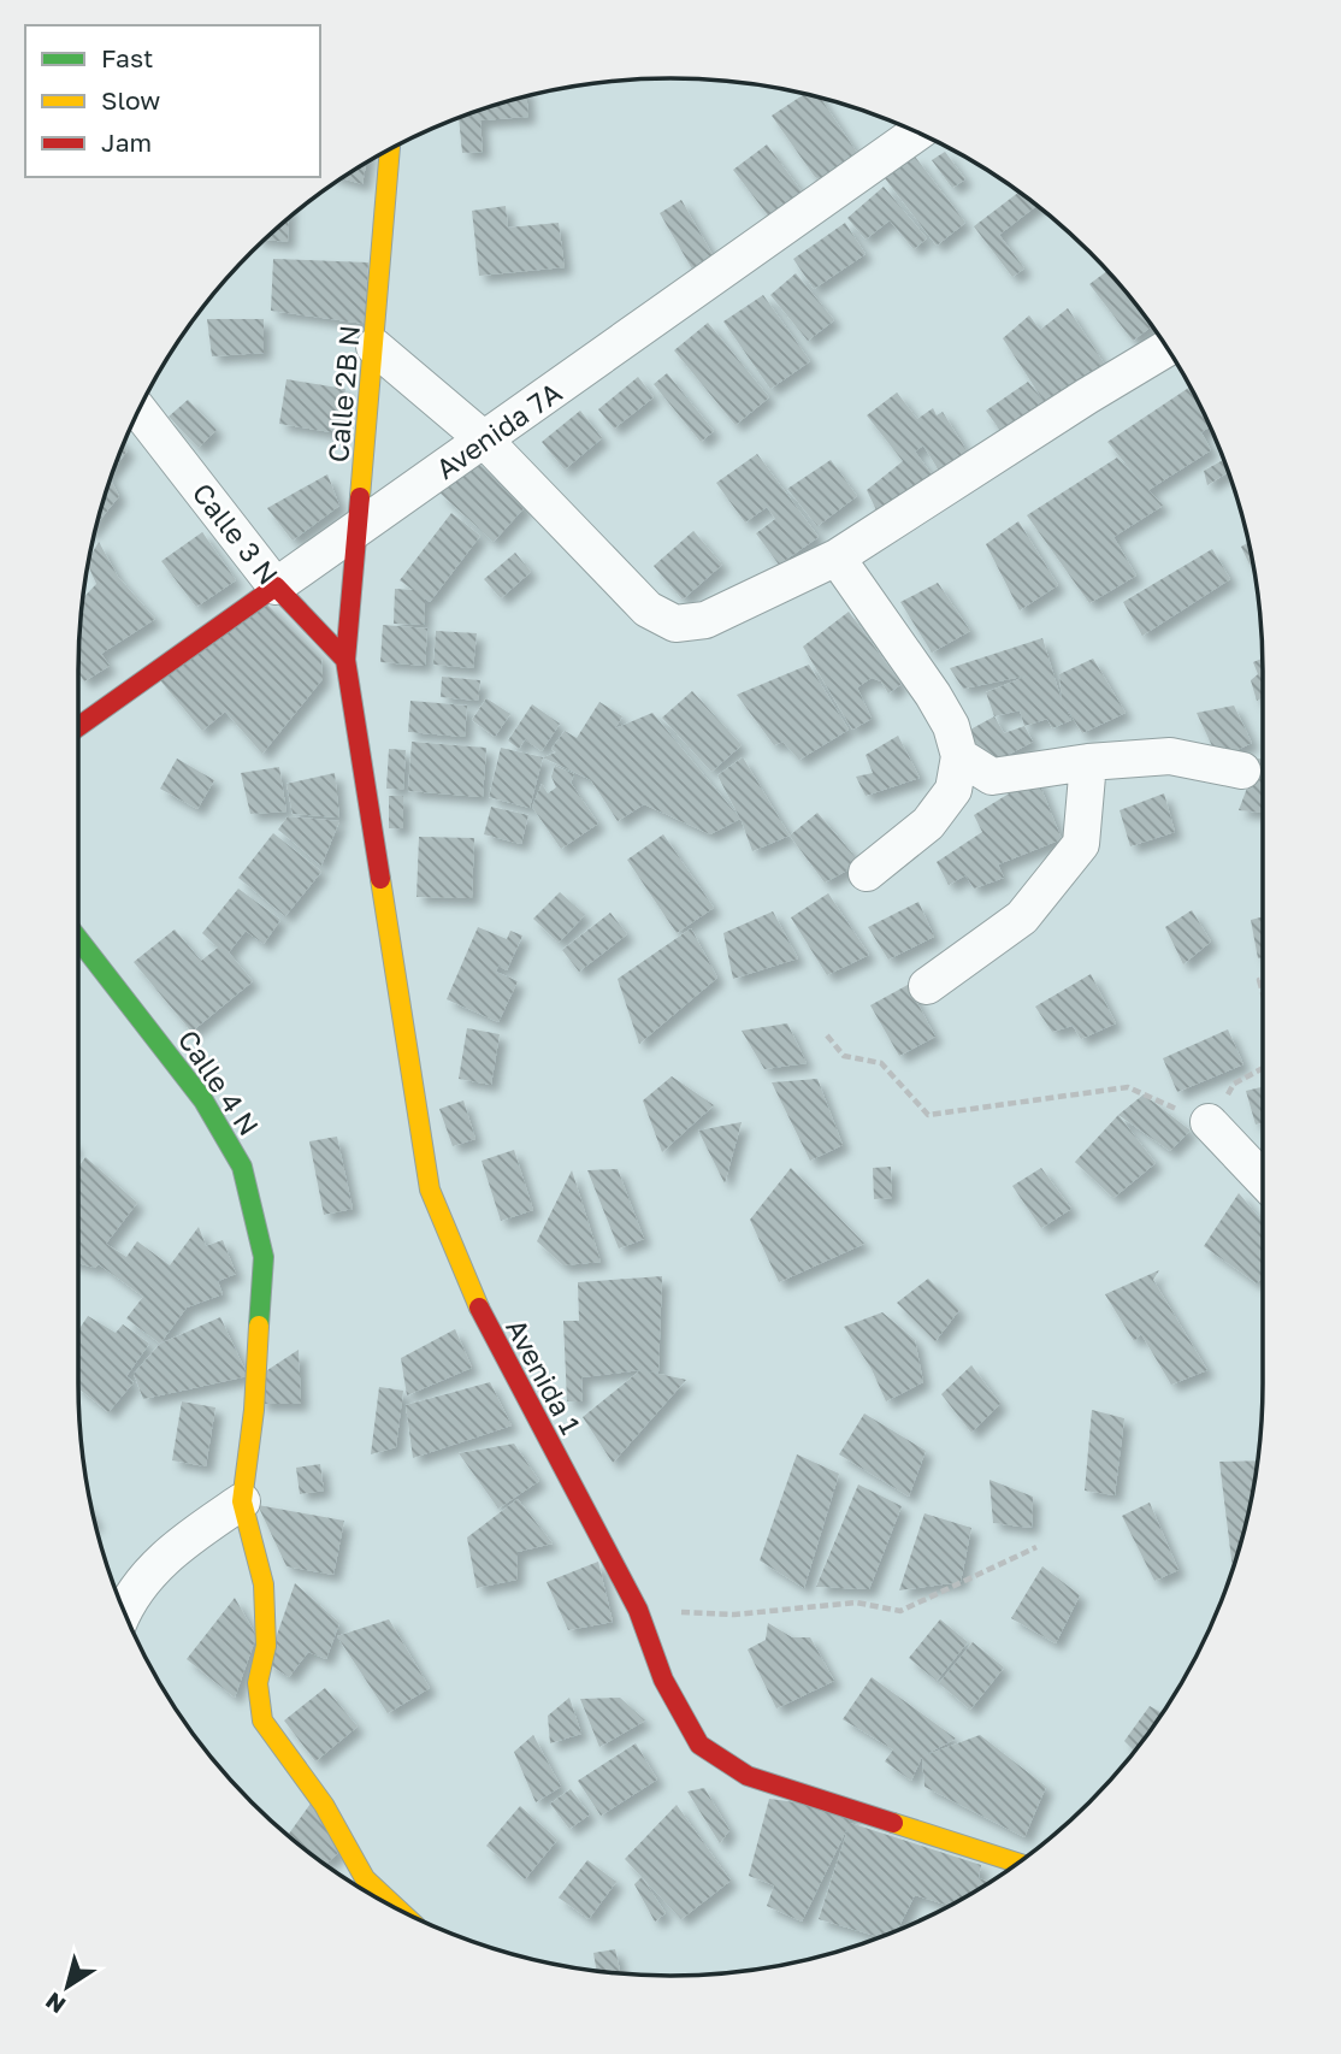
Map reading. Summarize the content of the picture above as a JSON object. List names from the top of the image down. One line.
{"streets":{"street":["Calle 2B N","Avenida 7A","Calle 3 N","Calle 4 N","Avenida 1"]},"crossings":[["Calle 2B N","Avenida 7A"],["Calle 2B N","Calle 3 N"],["Calle 2B N","Avenida 1"],["Avenida 7A","Calle 3 N"],["Calle 3 N","Avenida 1"]],"legend":["Fast","Slow","Jam"],"north":"bottom left"}
